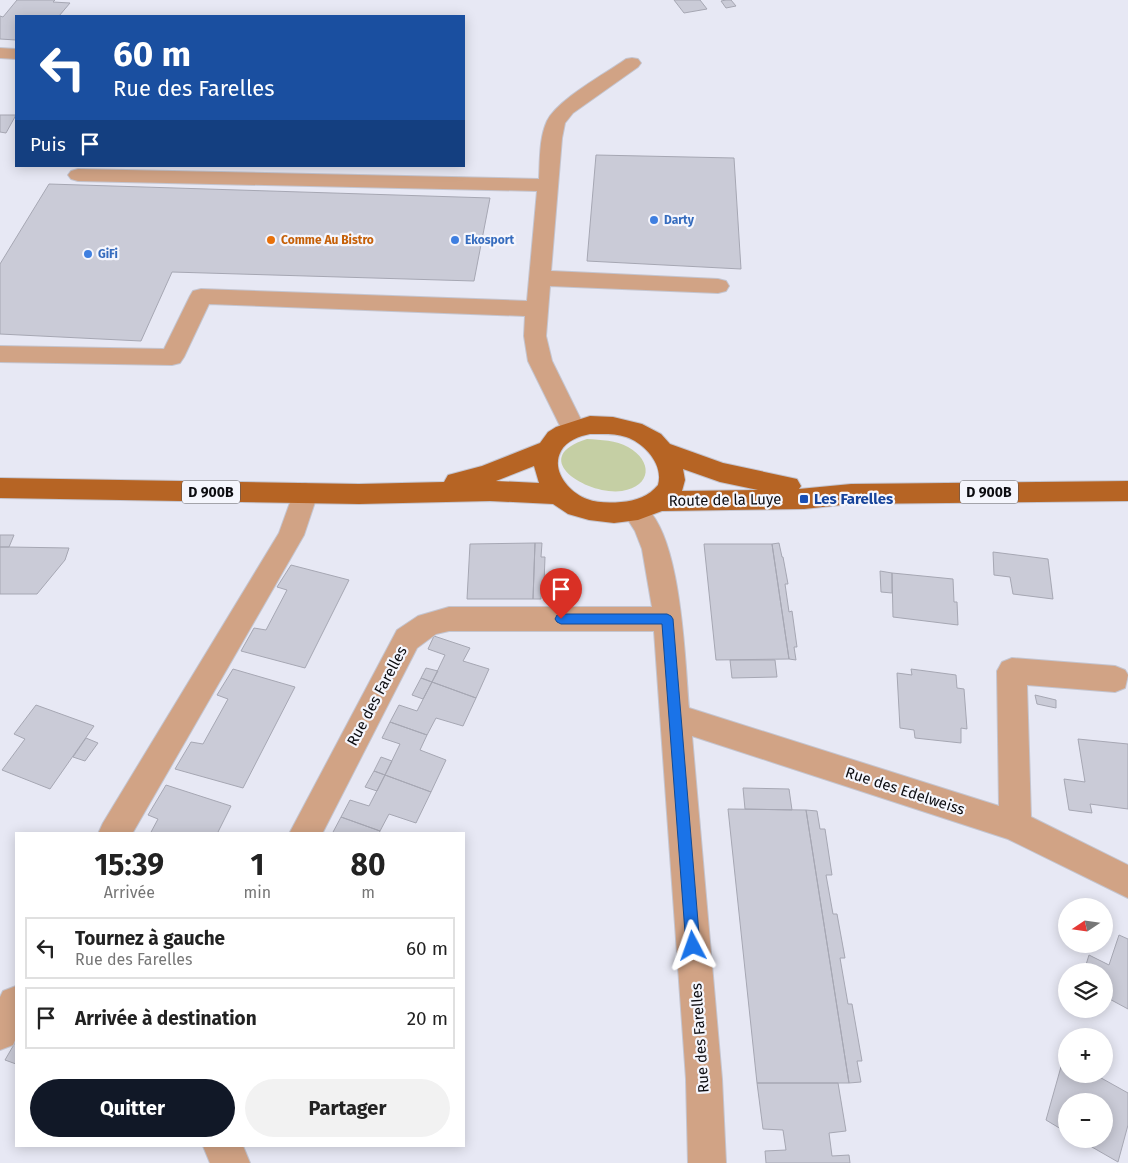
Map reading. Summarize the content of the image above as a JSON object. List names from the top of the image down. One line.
{"streets":{"main road":["D 900B","Route de la Luye"],"street":["Rue des Farelles","Rue des Edelweiss"]},"crossings":[["D 900B","Route de la Luye"],["Rue des Farelles","Rue des Edelweiss"]],"places":{"other":["Darty","Comme Au Bistro","Ekosport","GiFi"],"transit":["Les Farelles"]},"north":"left","page":{"turn":["60 m","Rue des Farelles"],"then":"Puis","eta":["15:39","Arrivée","1","min","80","m"],"map_buttons":["+","−"],"list":[{"name":"Tournez à gauche","note":"Rue des Farelles","value":"60 m"},{"name":"Arrivée à destination","value":"20 m"}],"buttons":["Quitter","Partager"]}}
